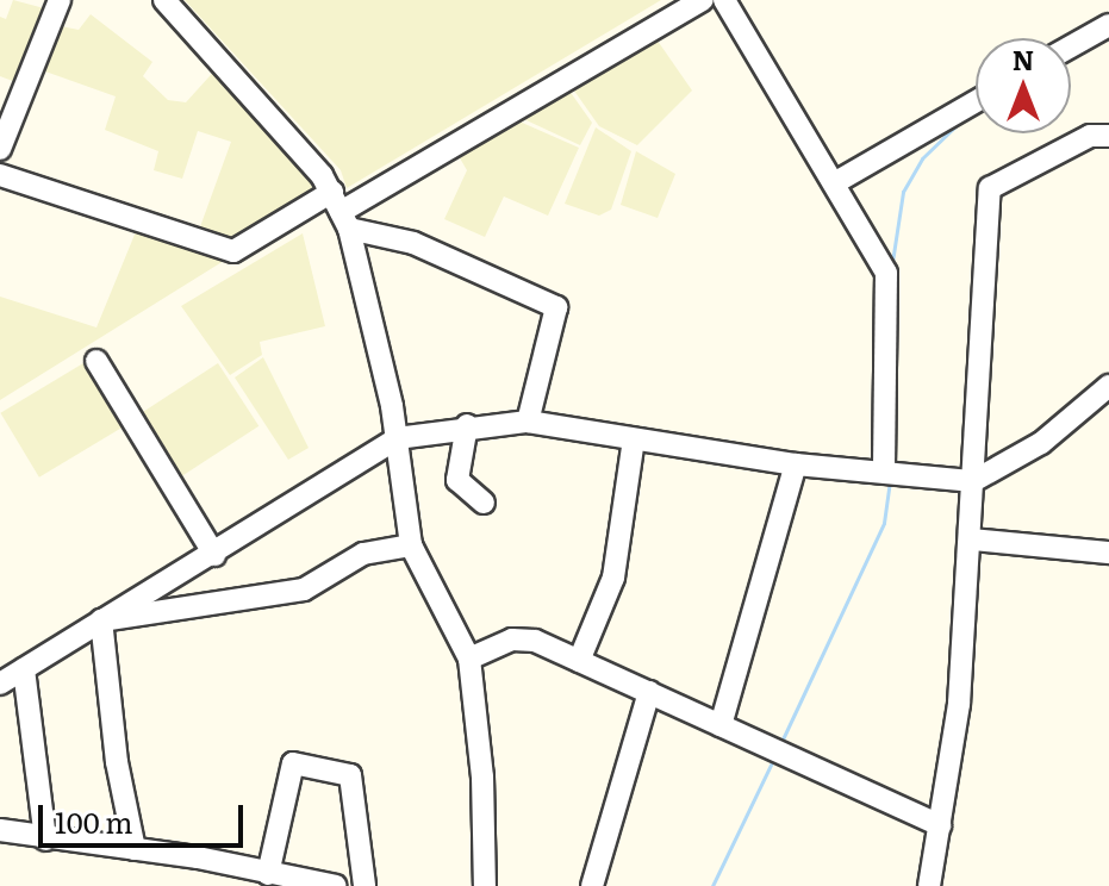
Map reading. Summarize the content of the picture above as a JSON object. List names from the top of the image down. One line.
{"scale_bar":"100 m","north":"top"}
